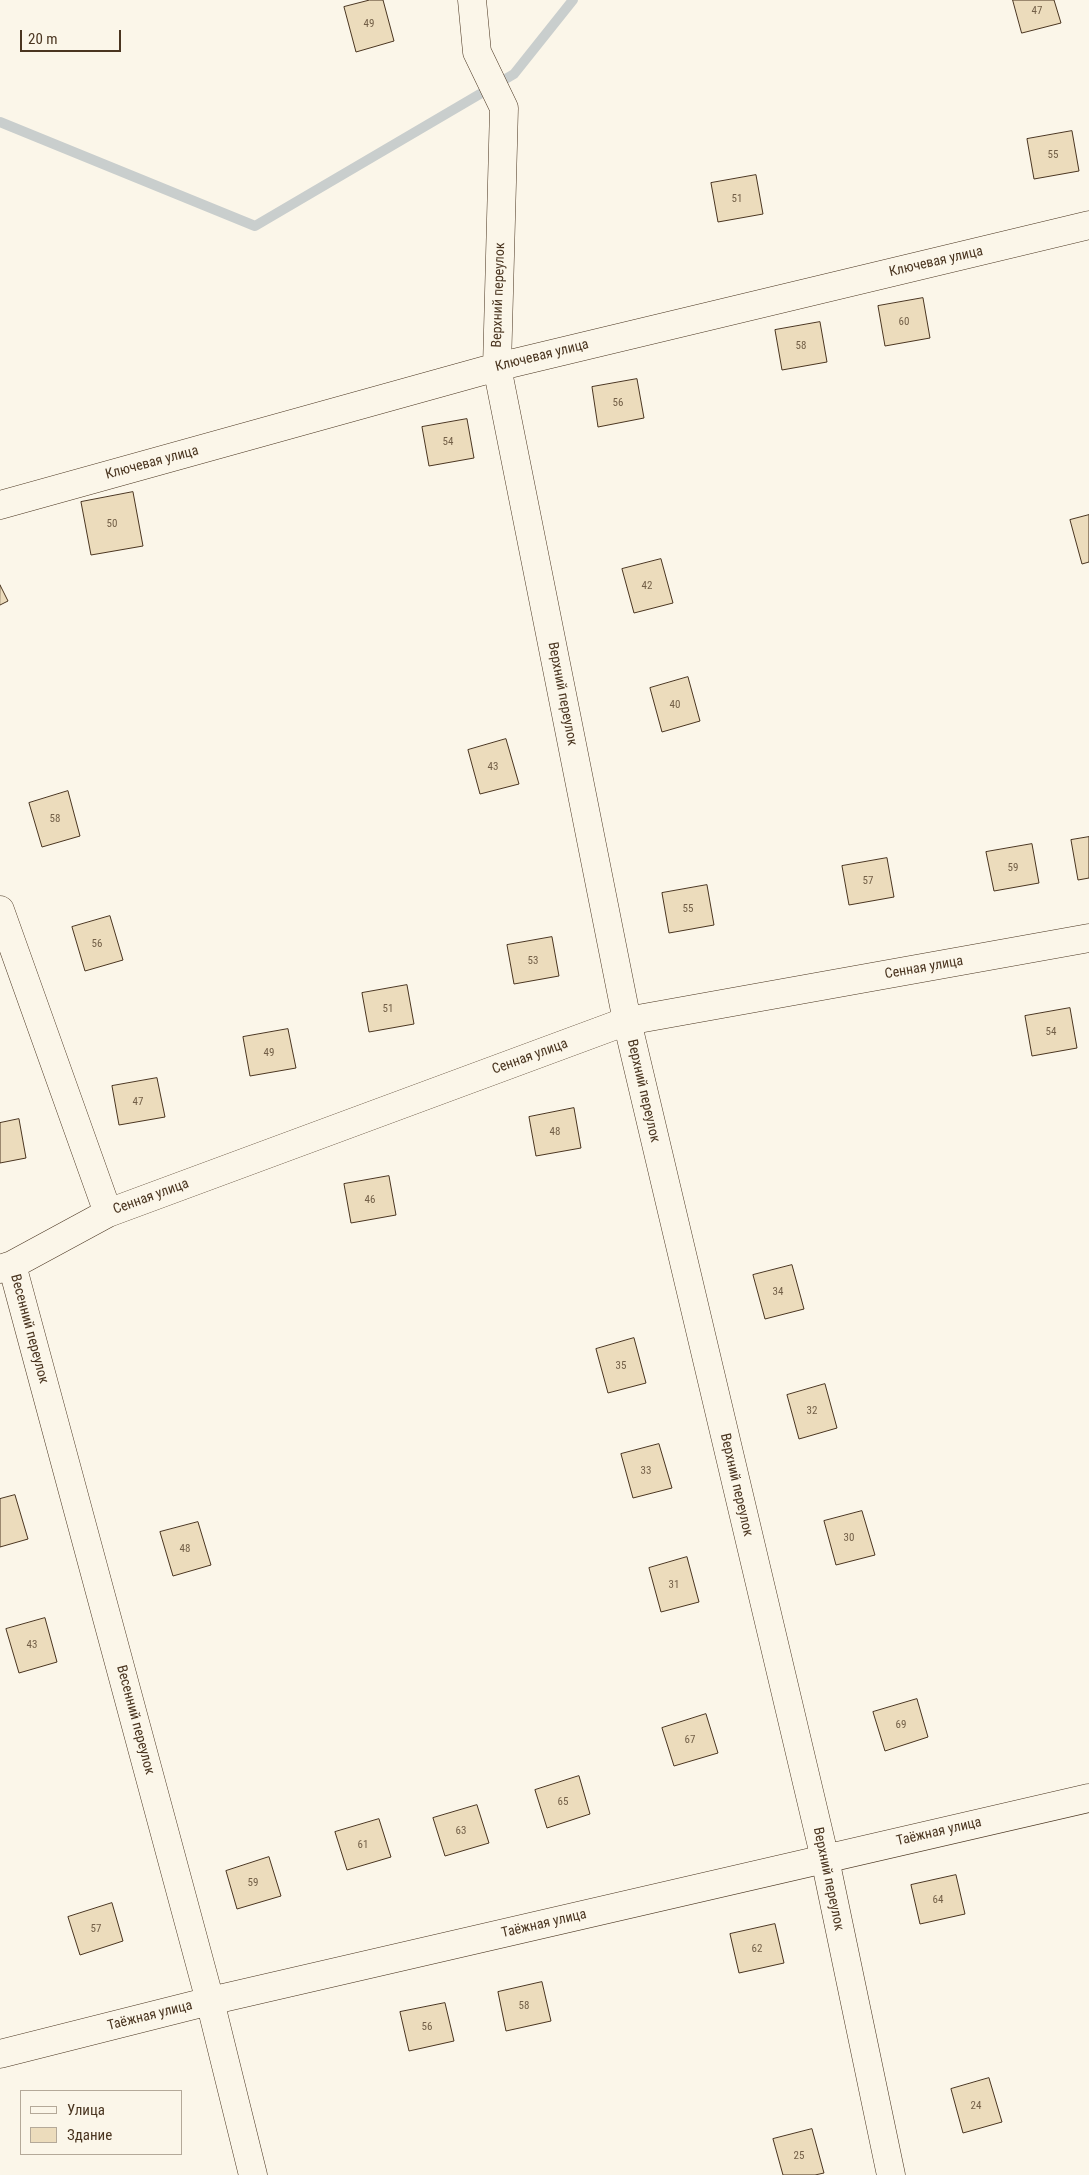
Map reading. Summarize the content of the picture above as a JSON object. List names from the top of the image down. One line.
{"streets":{"street":["Ключевая улица","Верхний переулок","Сенная улица","Весенний переулок","Таёжная улица"]},"crossings":[["Ключевая улица","Верхний переулок"],["Верхний переулок","Сенная улица"],["Верхний переулок","Таёжная улица"],["Сенная улица","Весенний переулок"],["Весенний переулок","Таёжная улица"]],"house_numbers":["47","49","55","51","60","58","56","54","50","42","40","43","58","59","57","55","56","53","51","54","49","47","48","46","34","35","32","33","30","48","31","43","69","67","65","63","61","59","64","57","62","58","56","24","25"],"legend":["Улица","Здание"],"scale_bar":"20 m"}
